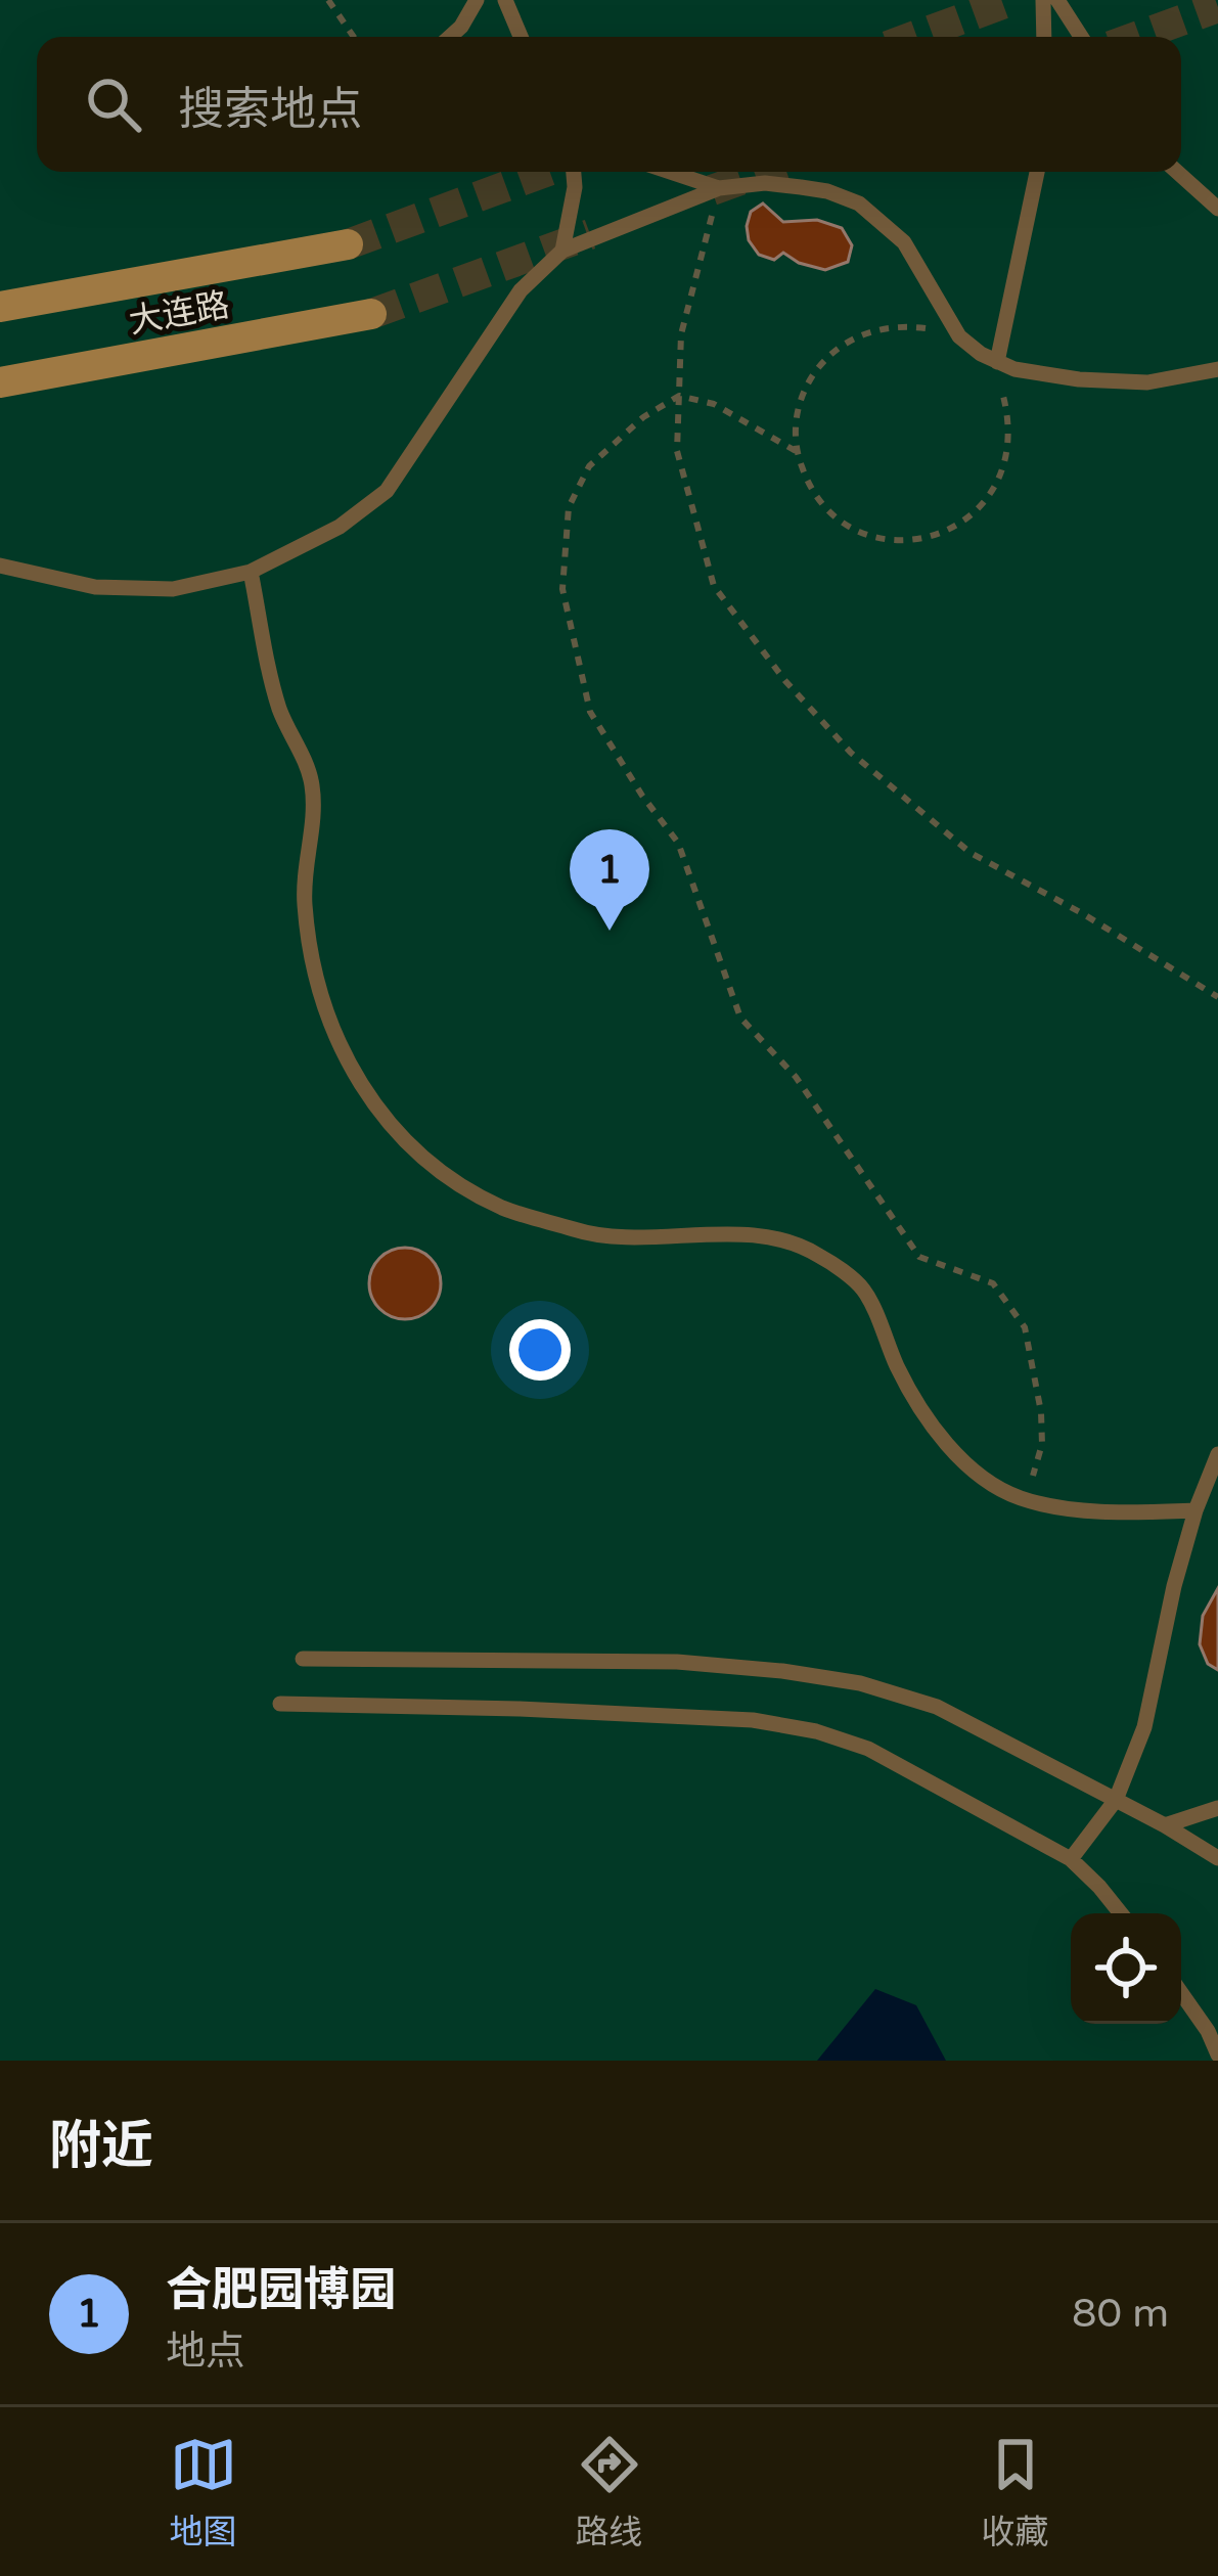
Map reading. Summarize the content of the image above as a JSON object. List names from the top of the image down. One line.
{"streets":{"main road":["大连路"]},"page":{"search":"搜索地点","pins":"1","heading":"附近","list":[{"mark":"1","name":"合肥园博园","note":"地点","value":"80 m"}],"nav":["地图","路线","收藏"]}}
